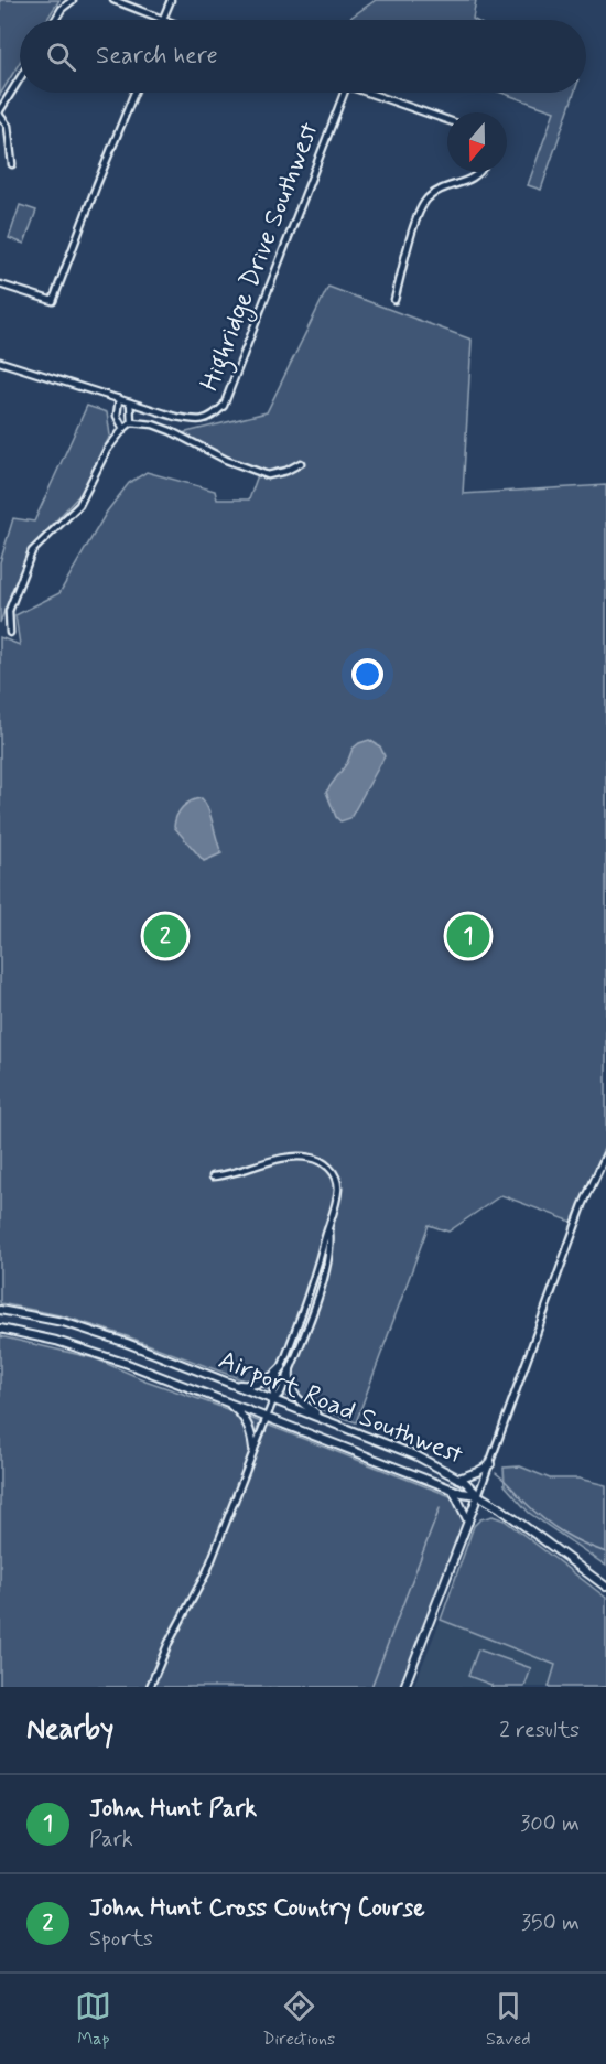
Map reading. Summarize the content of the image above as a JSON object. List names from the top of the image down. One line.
{"streets":{"street":["Highridge Drive Southwest","Airport Road Southwest"]},"north":"bottom","page":{"search":"Search here","pins":["1","2"],"heading":["Nearby","2 results"],"list":[{"mark":"1","name":"John Hunt Park","note":"Park","value":"300 m"},{"mark":"2","name":"John Hunt Cross Country Course","note":"Sports","value":"350 m"}],"nav":["Map","Directions","Saved"]}}
